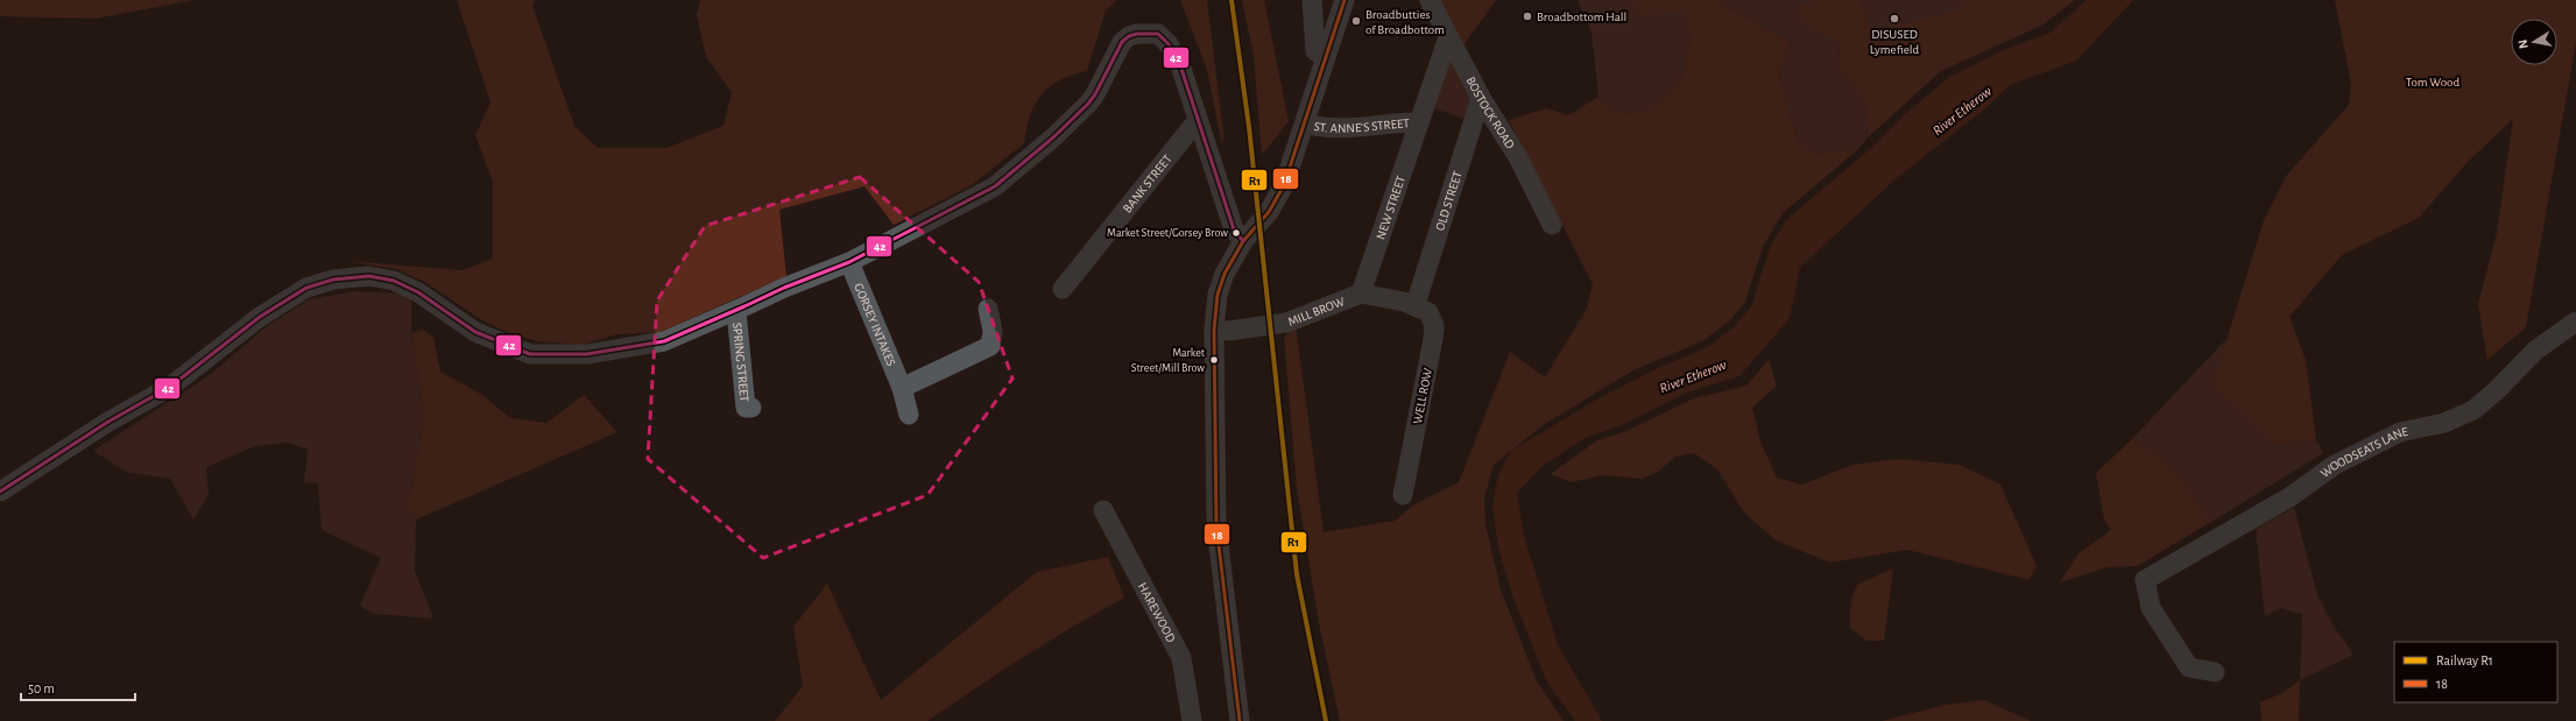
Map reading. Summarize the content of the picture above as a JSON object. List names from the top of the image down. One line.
{"streets":{"street":["BOSTOCK ROAD","ST. ANNE'S STREET","BANK STREET","OLD STREET","NEW STREET","MILL BROW","GORSEY INTAKES","SPRING STREET","WELL ROW","WOODSEATS LANE","HAREWOOD"]},"crossings":[["BOSTOCK ROAD","OLD STREET"],["BOSTOCK ROAD","NEW STREET"],["ST. ANNE'S STREET","NEW STREET"],["OLD STREET","WELL ROW"],["NEW STREET","MILL BROW"]],"water":["River Etherow"],"parks":["Tom Wood"],"places":["Broadbottom Hall","DISUSED Lymefield","Broadbutties of Broadbottom","Market Street/Gorsey Brow","Market Street/Mill Brow"],"lines":["rail line R1","transit line 18","transit line 42"],"legend":["Railway R1","18"],"scale_bar":"50 m","north":"left"}
